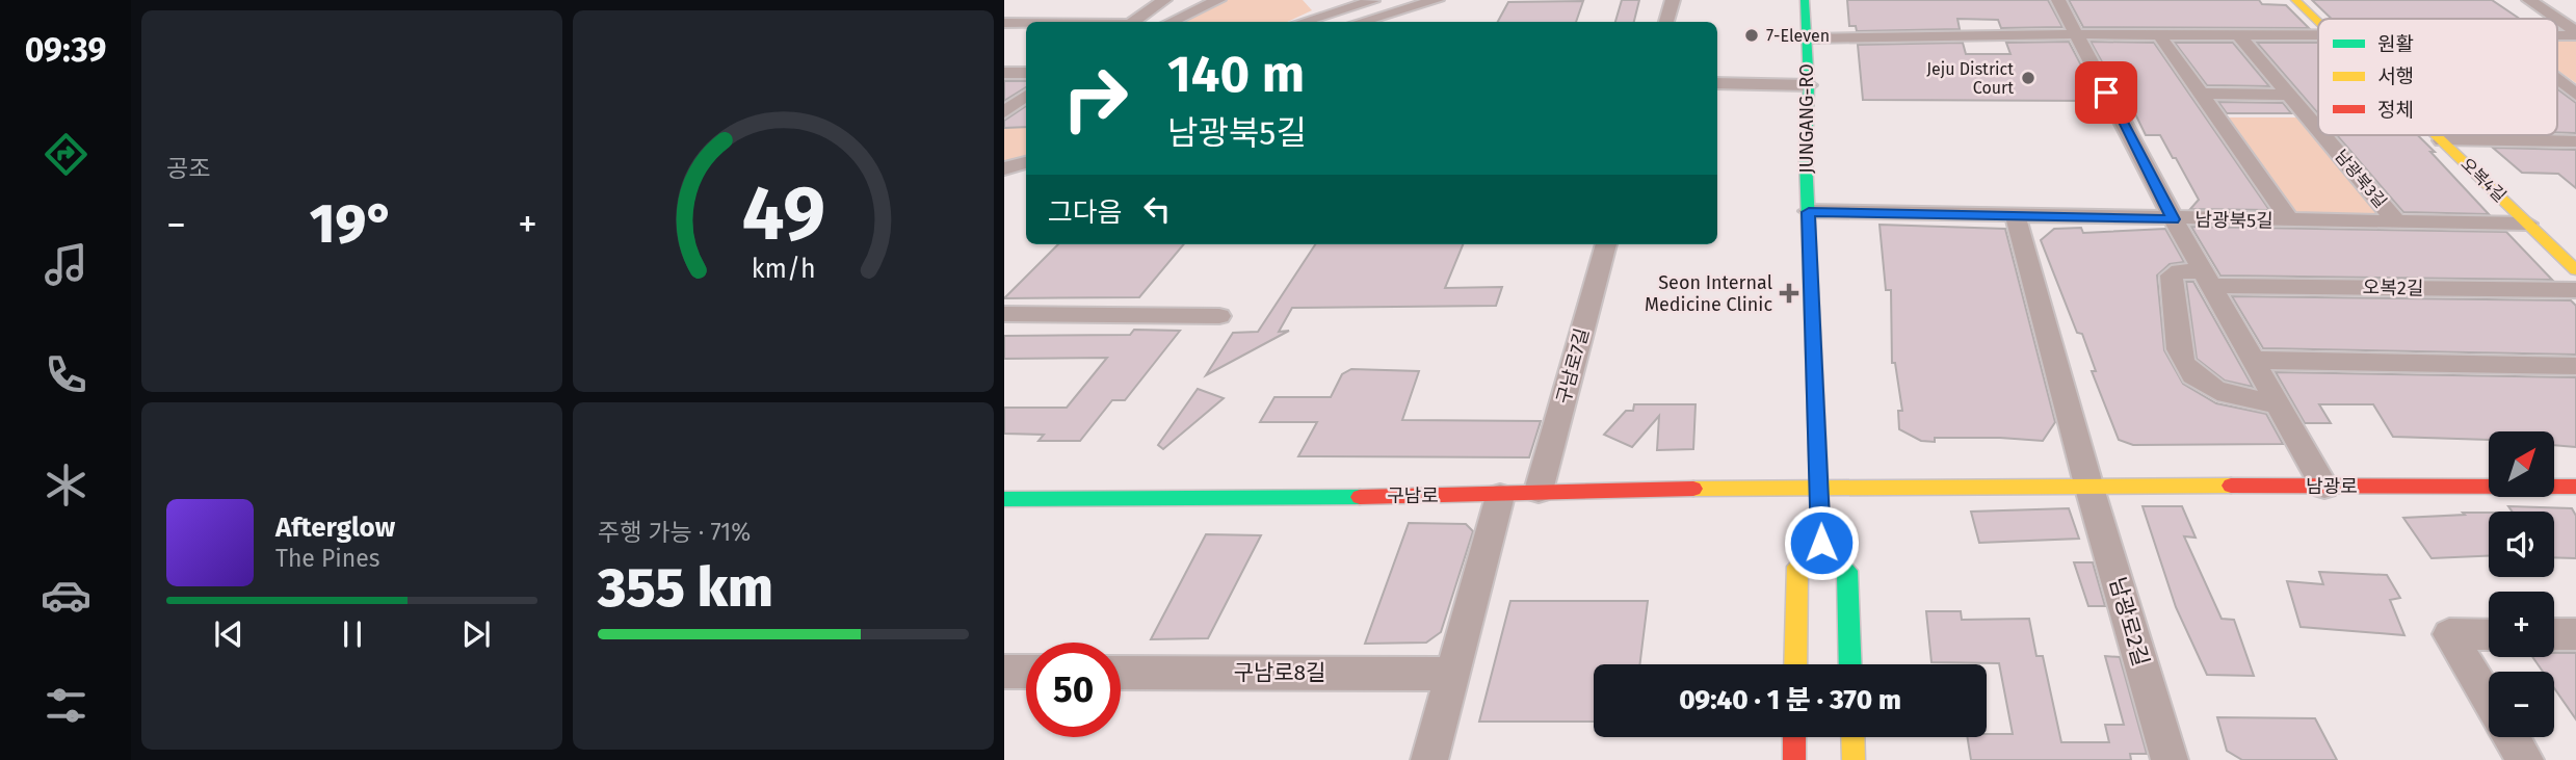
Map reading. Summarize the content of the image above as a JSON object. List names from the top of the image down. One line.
{"streets":{"main road":["JUNGANG-RO","오복4길","남광로","구남로"],"street":["남광북3길","남광북5길","오복2길","구남로7길","남광로2길","구남로8길"]},"crossings":[["JUNGANG-RO","남광북5길"],["JUNGANG-RO","남광로"],["JUNGANG-RO","구남로"],["남광북3길","남광북5길"],["오복4길","남광북5길"],["구남로7길","구남로"],["남광로","구남로"],["남광로","남광로2길"]],"places":{"other":["7-Eleven","Jeju District Court"],"health":["Seon Internal Medicine Clinic"]},"legend":["원활","서행","정체"],"north":"top right","page":{"tabs":"09:39","tile":["공조",["주행 가능 · 71%","355 km"]],"turn":["140 m","남광북5길"],"then":"그다음","heat":["−","19°","+"],"map_buttons":["+","−"],"song":["Afterglow","The Pines"],"limit":"50","trip":"09:40 · 1 분 · 370 m","gauge":["49","km/h"]}}
